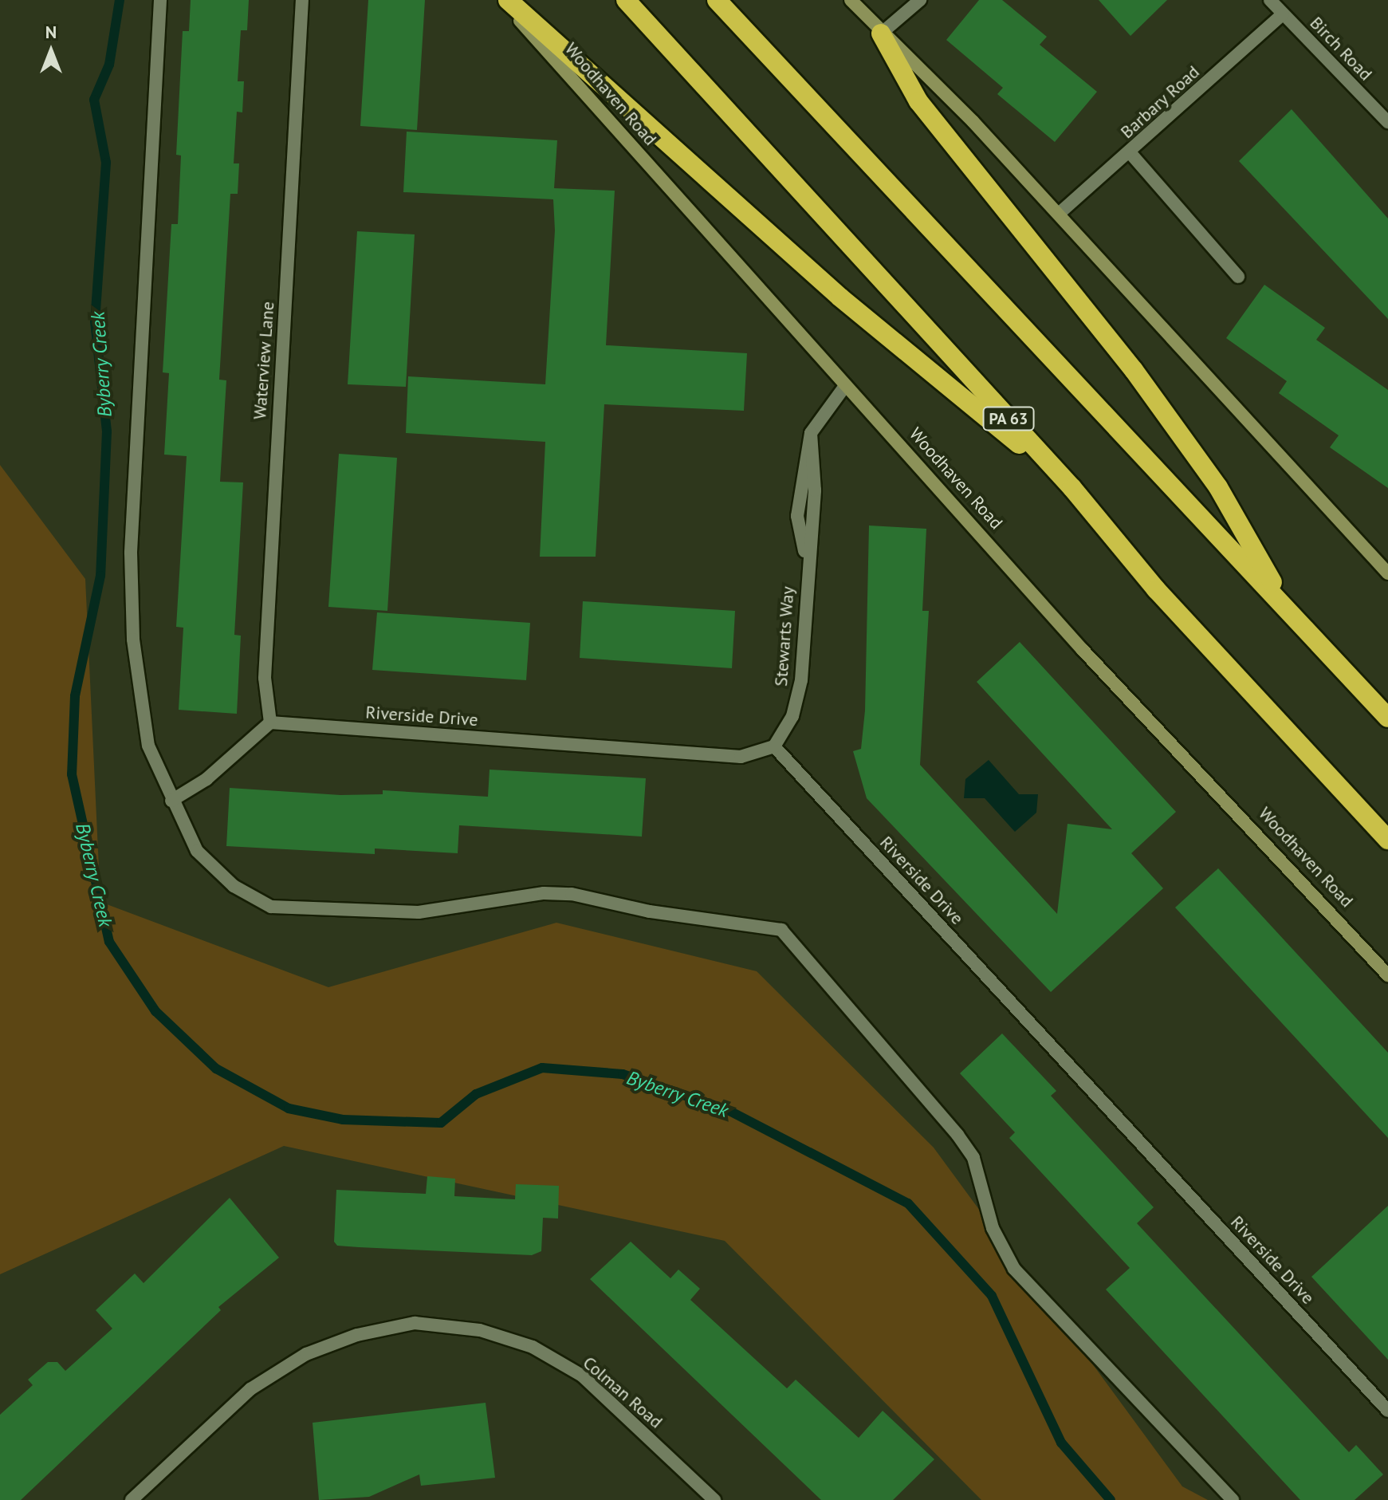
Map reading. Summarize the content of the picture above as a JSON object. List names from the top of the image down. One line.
{"streets":{"highway":["PA 63"],"main road":["Woodhaven Road"],"street":["Birch Road","Barbary Road","Waterview Lane","Stewarts Way","Riverside Drive","Colman Road"]},"crossings":[["Birch Road","Barbary Road"],["Woodhaven Road","Stewarts Way"],["Waterview Lane","Riverside Drive"],["Stewarts Way","Riverside Drive"]],"water":["Byberry Creek"],"north":"top"}
